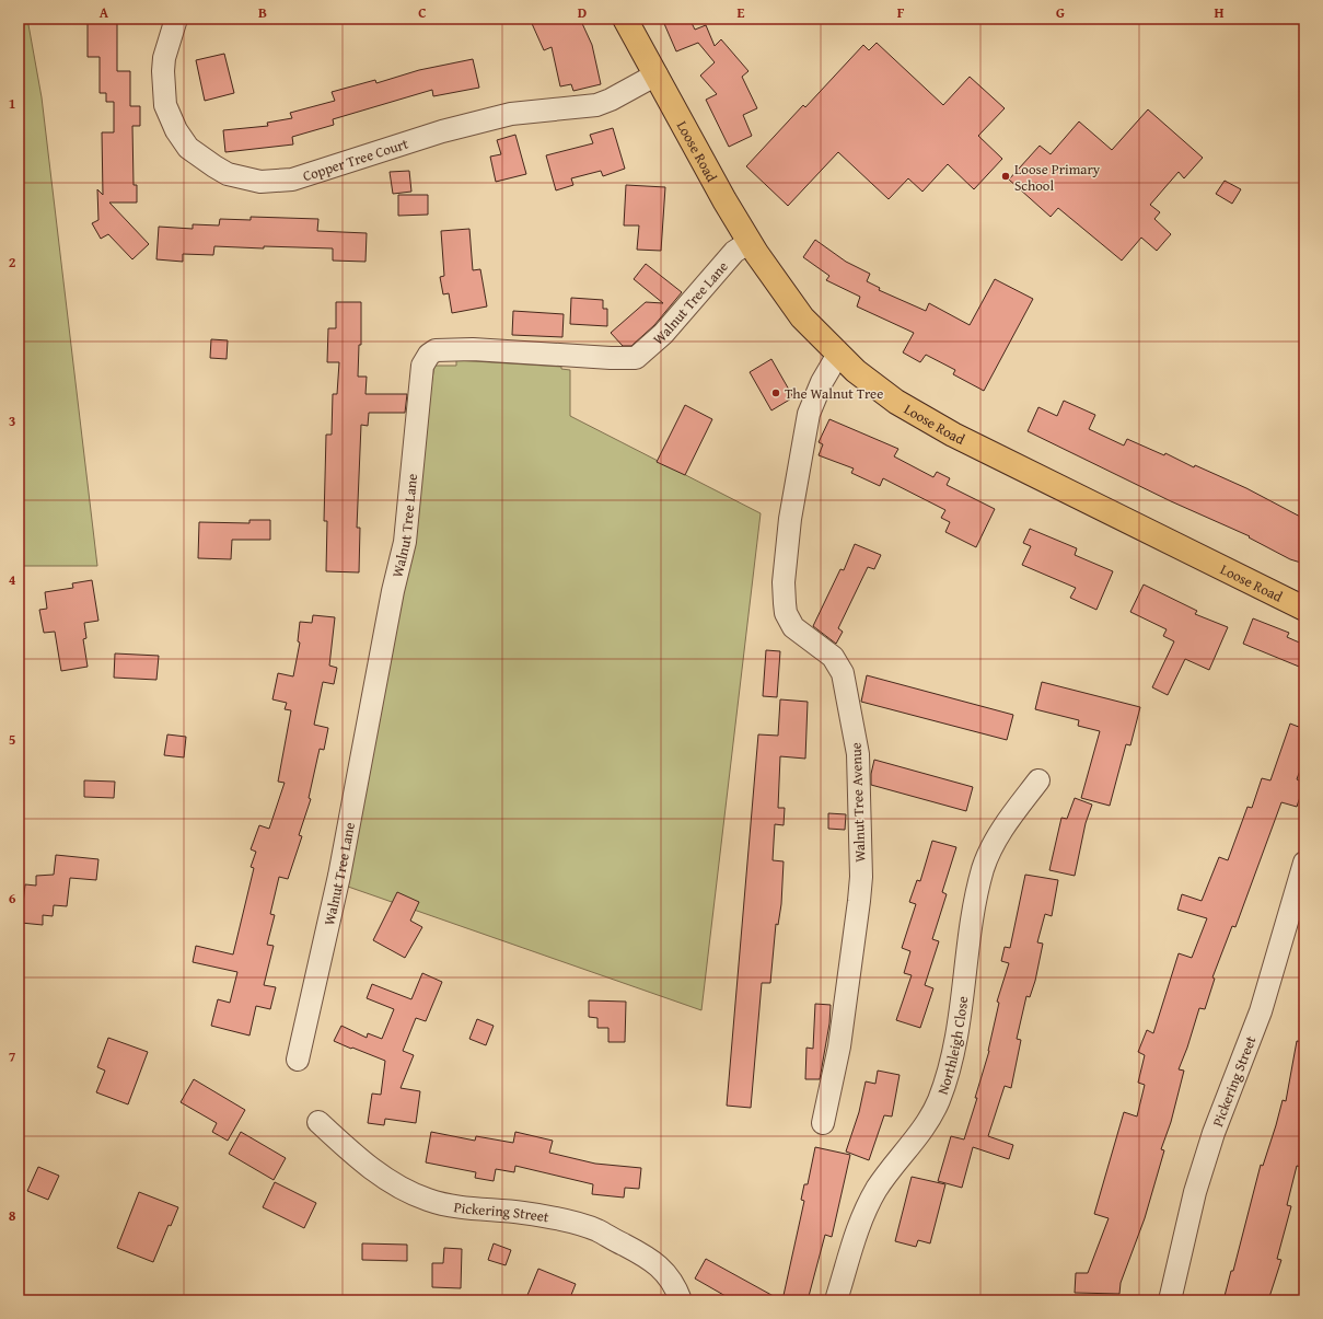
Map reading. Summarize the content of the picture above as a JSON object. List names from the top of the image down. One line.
{"streets":{"highway":["Loose Road"],"street":["Copper Tree Court","Walnut Tree Lane","Walnut Tree Avenue","Northleigh Close","Pickering Street"]},"crossings":[["Loose Road","Copper Tree Court"],["Loose Road","Walnut Tree Lane"],["Loose Road","Walnut Tree Avenue"]],"places":["Loose Primary School","The Walnut Tree"],"grid":{"columns":["A","B","C","D","E","F","G","H"],"rows":["1","2","3","4","5","6","7","8"]}}
